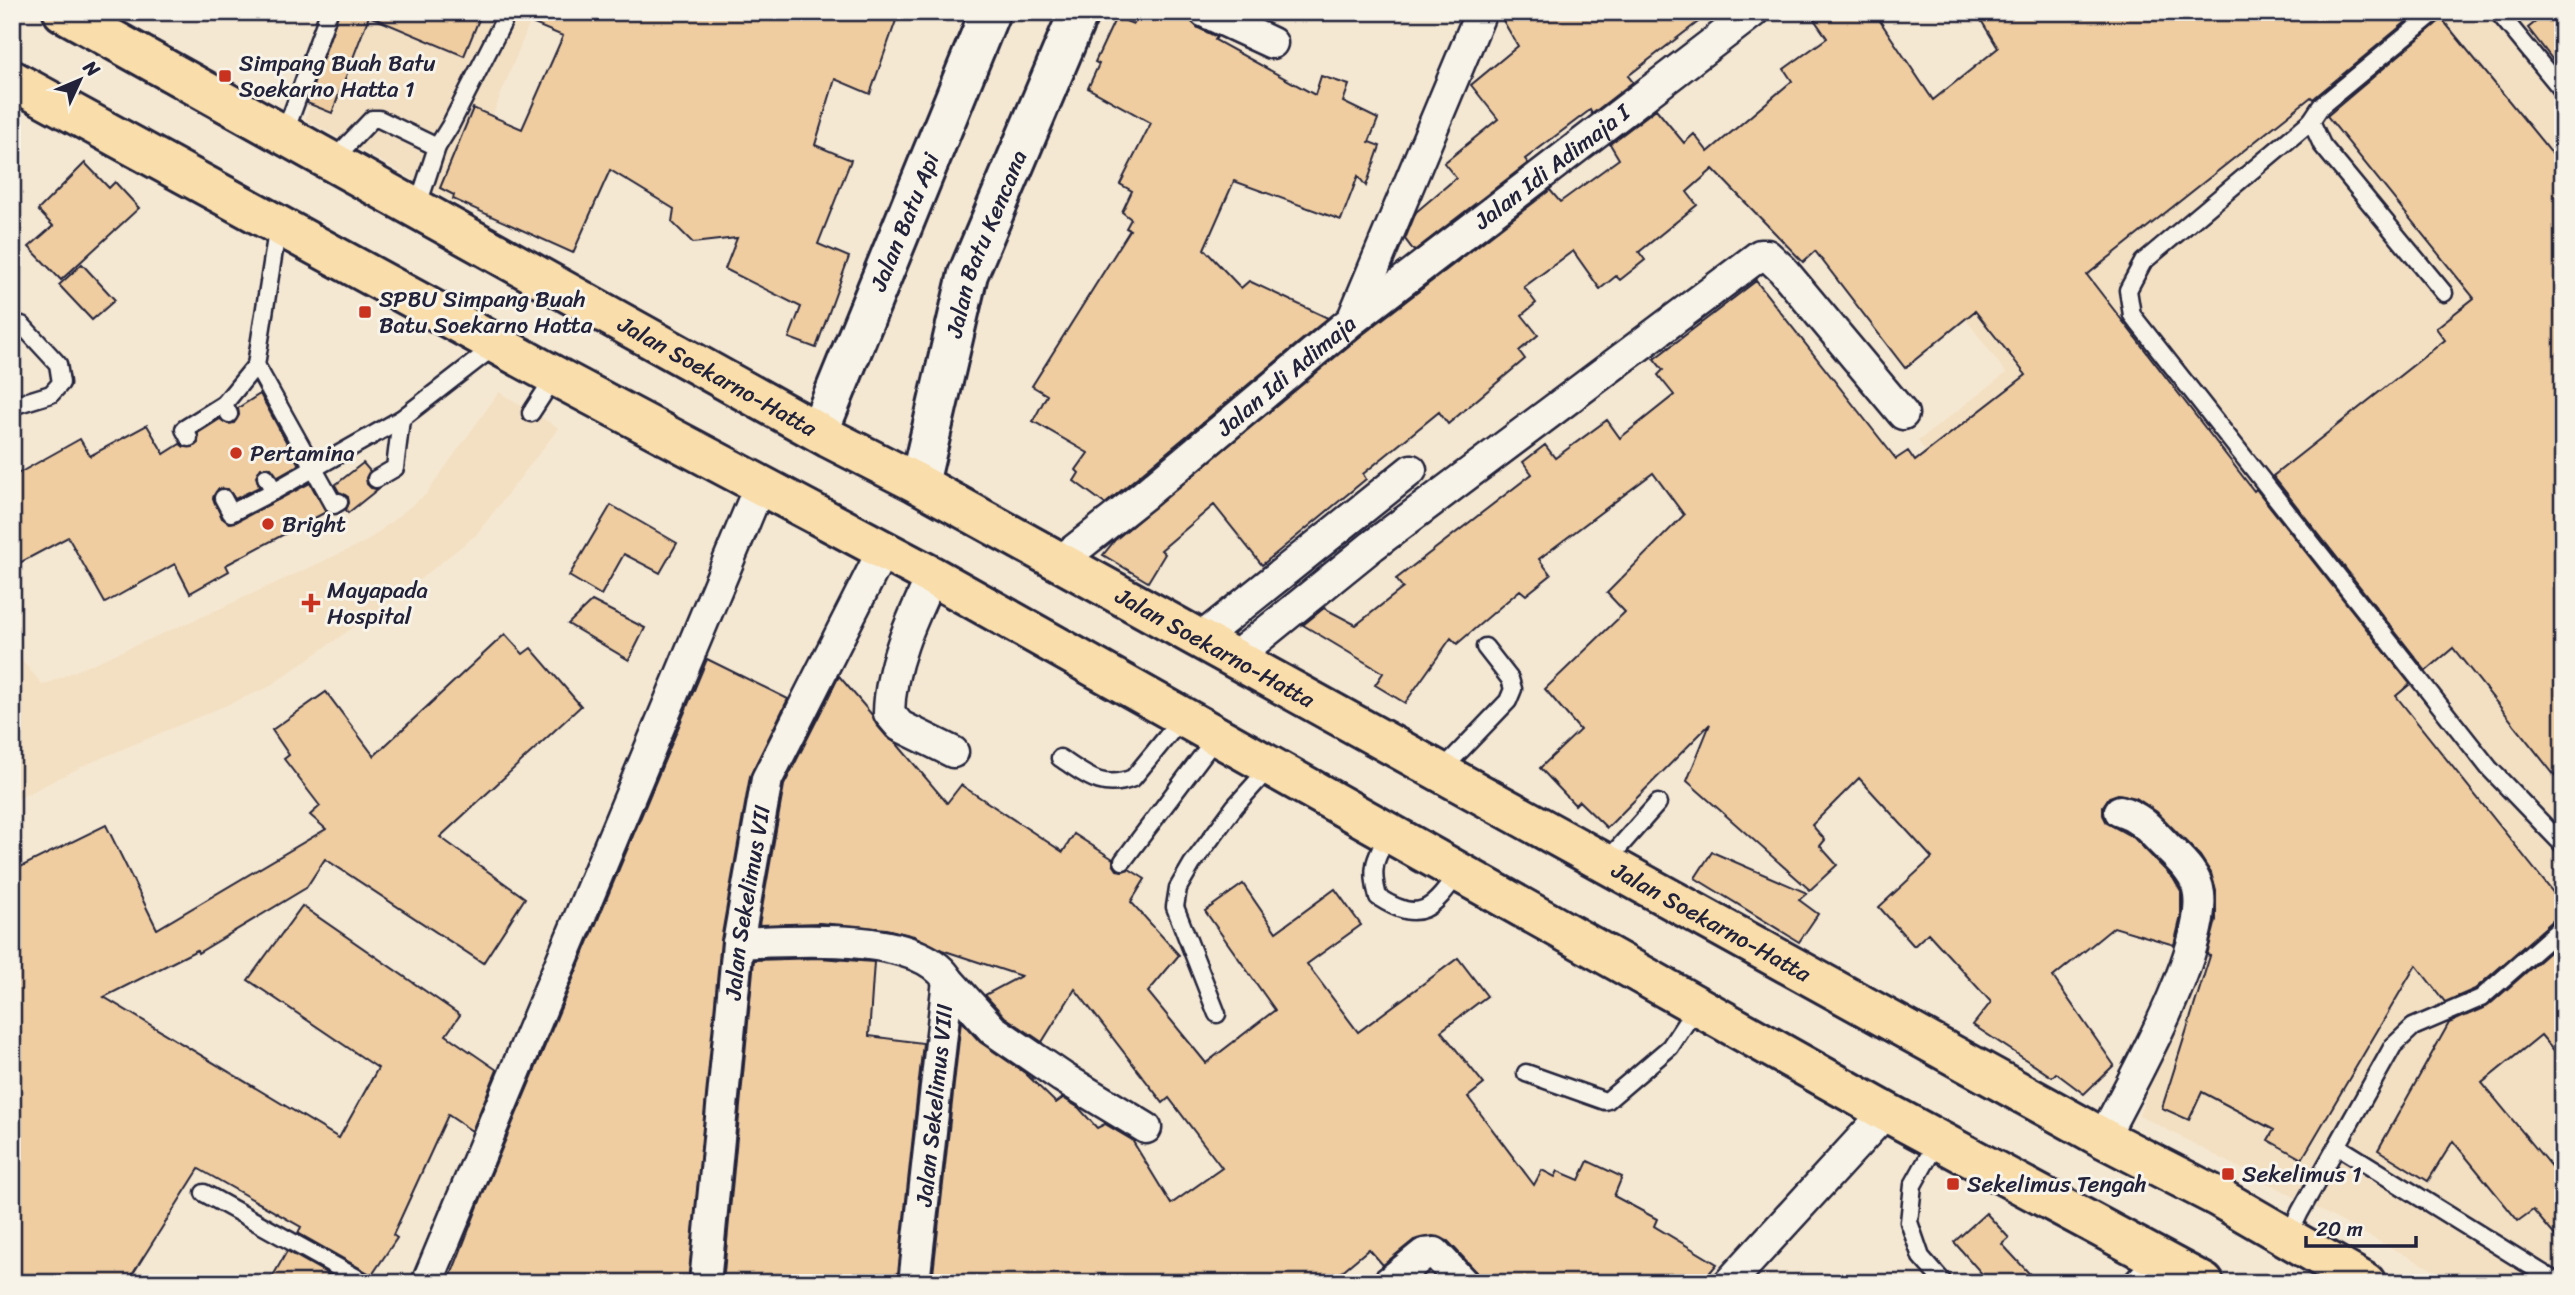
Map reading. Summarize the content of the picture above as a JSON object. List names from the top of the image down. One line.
{"streets":{"highway":["Jalan Soekarno-Hatta"],"street":["Jalan Idi Adimaja I","Jalan Batu Api","Jalan Batu Kencana","Jalan Idi Adimaja","Jalan Sekelimus VII","Jalan Sekelimus VIII"]},"crossings":[["Jalan Idi Adimaja I","Jalan Idi Adimaja"],["Jalan Batu Api","Jalan Soekarno-Hatta"],["Jalan Batu Kencana","Jalan Soekarno-Hatta"],["Jalan Idi Adimaja","Jalan Soekarno-Hatta"],["Jalan Sekelimus VII","Jalan Sekelimus VIII"]],"places":{"transit":["Simpang Buah Batu Soekarno Hatta 1","SPBU Simpang Buah Batu Soekarno Hatta","Sekelimus 1","Sekelimus Tengah"],"other":["Pertamina","Bright"],"health":["Mayapada Hospital"]},"scale_bar":"20 m","north":"top right"}
